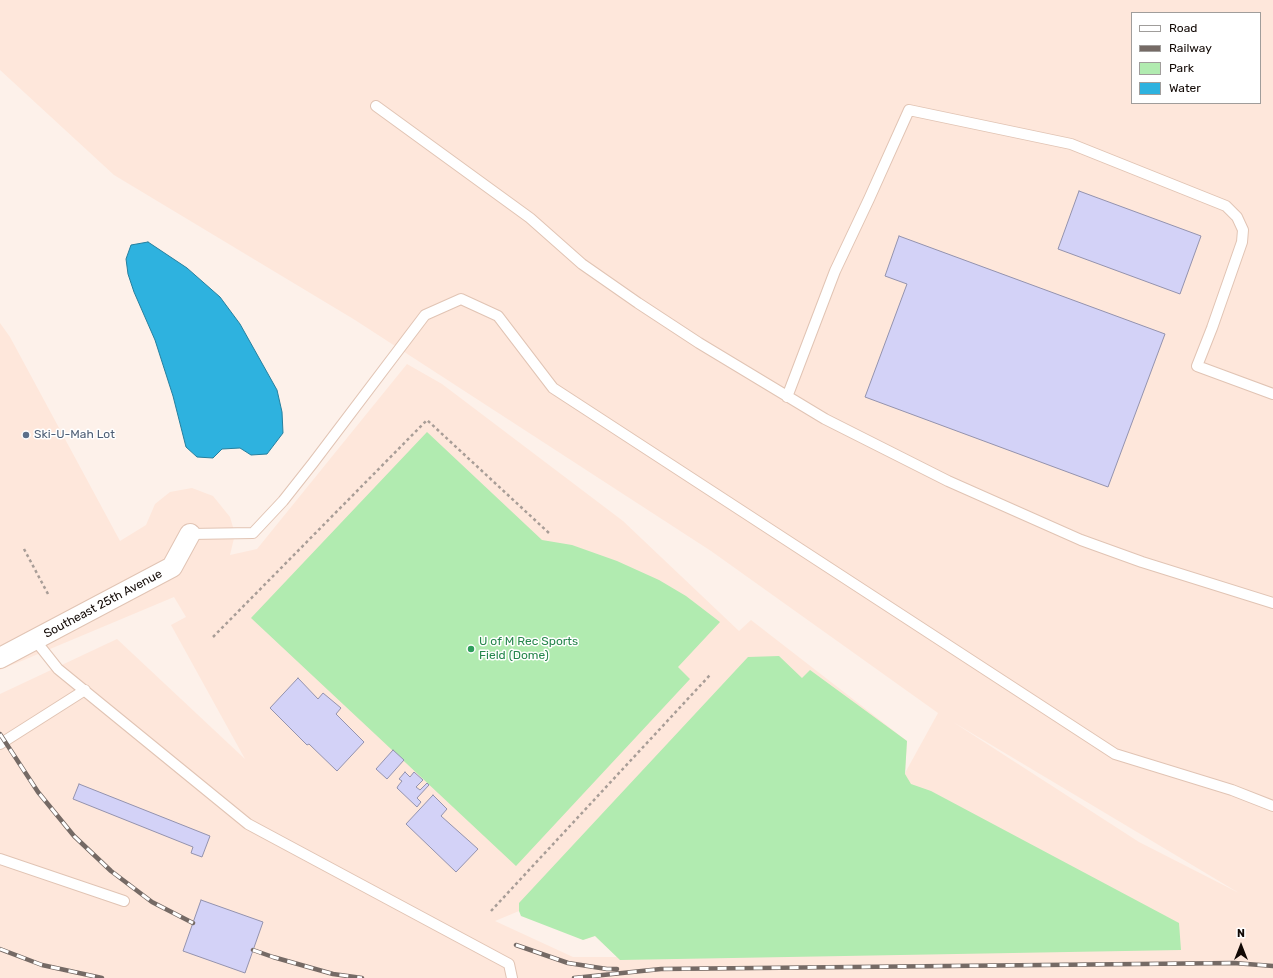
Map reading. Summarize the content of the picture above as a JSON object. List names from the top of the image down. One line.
{"streets":{"street":["Southeast 25th Avenue"]},"places":["Ski-U-Mah Lot","U of M Rec Sports Field (Dome)"],"legend":["Road","Railway","Park","Water"],"north":"top"}
